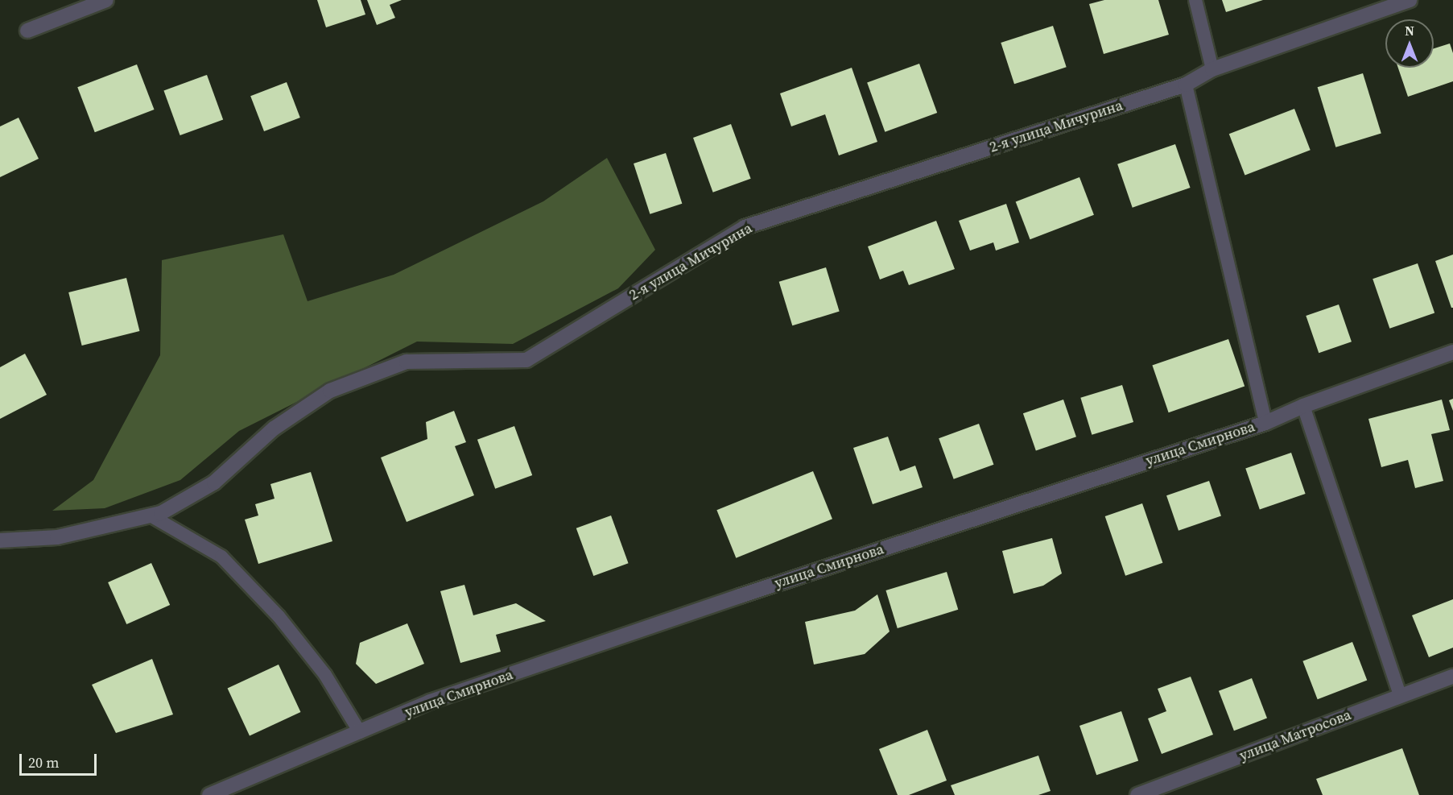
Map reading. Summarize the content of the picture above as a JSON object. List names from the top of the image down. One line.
{"streets":{"street":["2-я улица Мичурина","улица Смирнова","улица Матросова"]},"scale_bar":"20 m","north":"top"}
